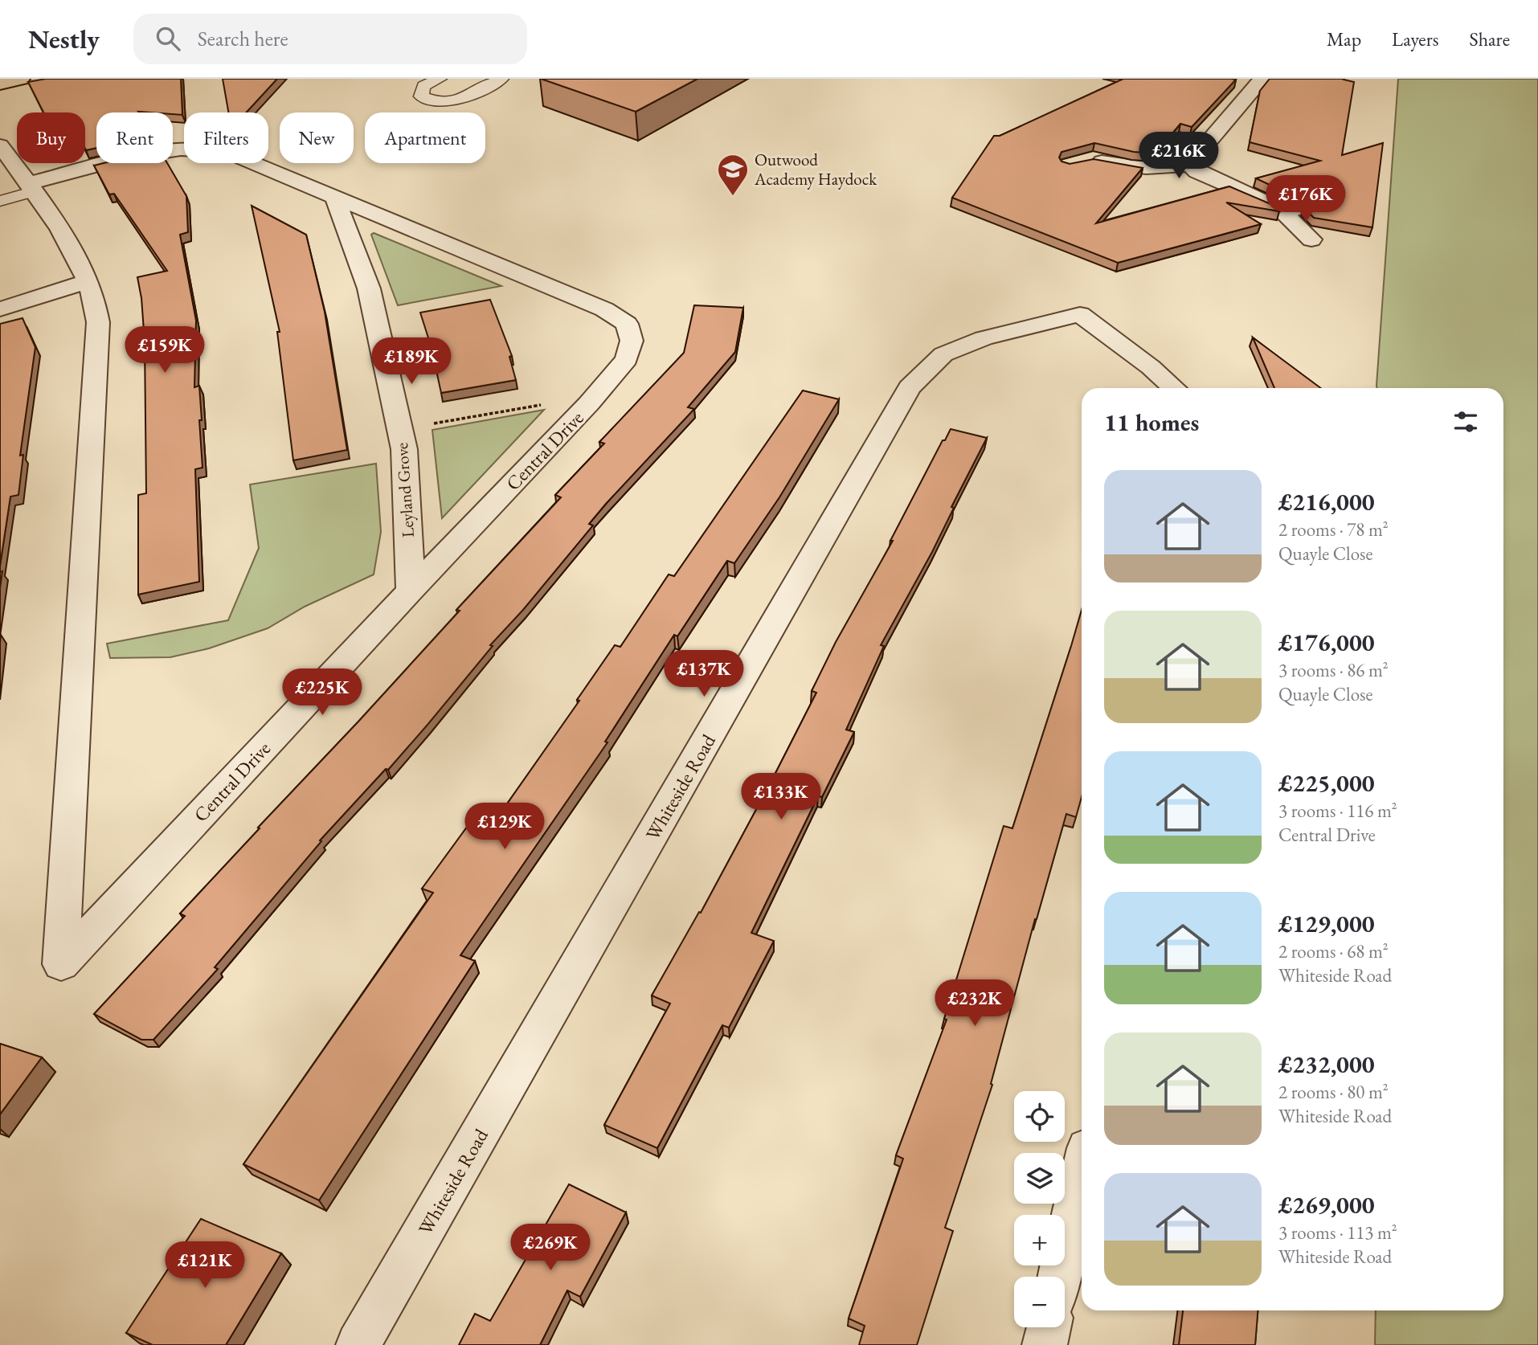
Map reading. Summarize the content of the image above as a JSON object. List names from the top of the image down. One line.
{"streets":{"street":["Central Drive","Leyland Grove","Whiteside Road"]},"crossings":[["Central Drive","Leyland Grove"]],"places":{"school or university":["Outwood Academy Haydock"]},"page":{"header":"Nestly","search":"Search here","nav":["Map","Layers","Share"],"chip":["Buy","Rent","Filters","New","Apartment"],"price":["£216K","£176K","£159K","£189K","£137K","£225K","£133K","£129K","£232K","£269K","£121K"],"heading":"11 homes","list":[{"name":"£216,000","note":"2 rooms · 78 m² · Quayle Close"},{"name":"£176,000","note":"3 rooms · 86 m² · Quayle Close"},{"name":"£225,000","note":"3 rooms · 116 m² · Central Drive"},{"name":"£129,000","note":"2 rooms · 68 m² · Whiteside Road"},{"name":"£232,000","note":"2 rooms · 80 m² · Whiteside Road"},{"name":"£269,000","note":"3 rooms · 113 m² · Whiteside Road"}],"map_buttons":["+","−"]}}
